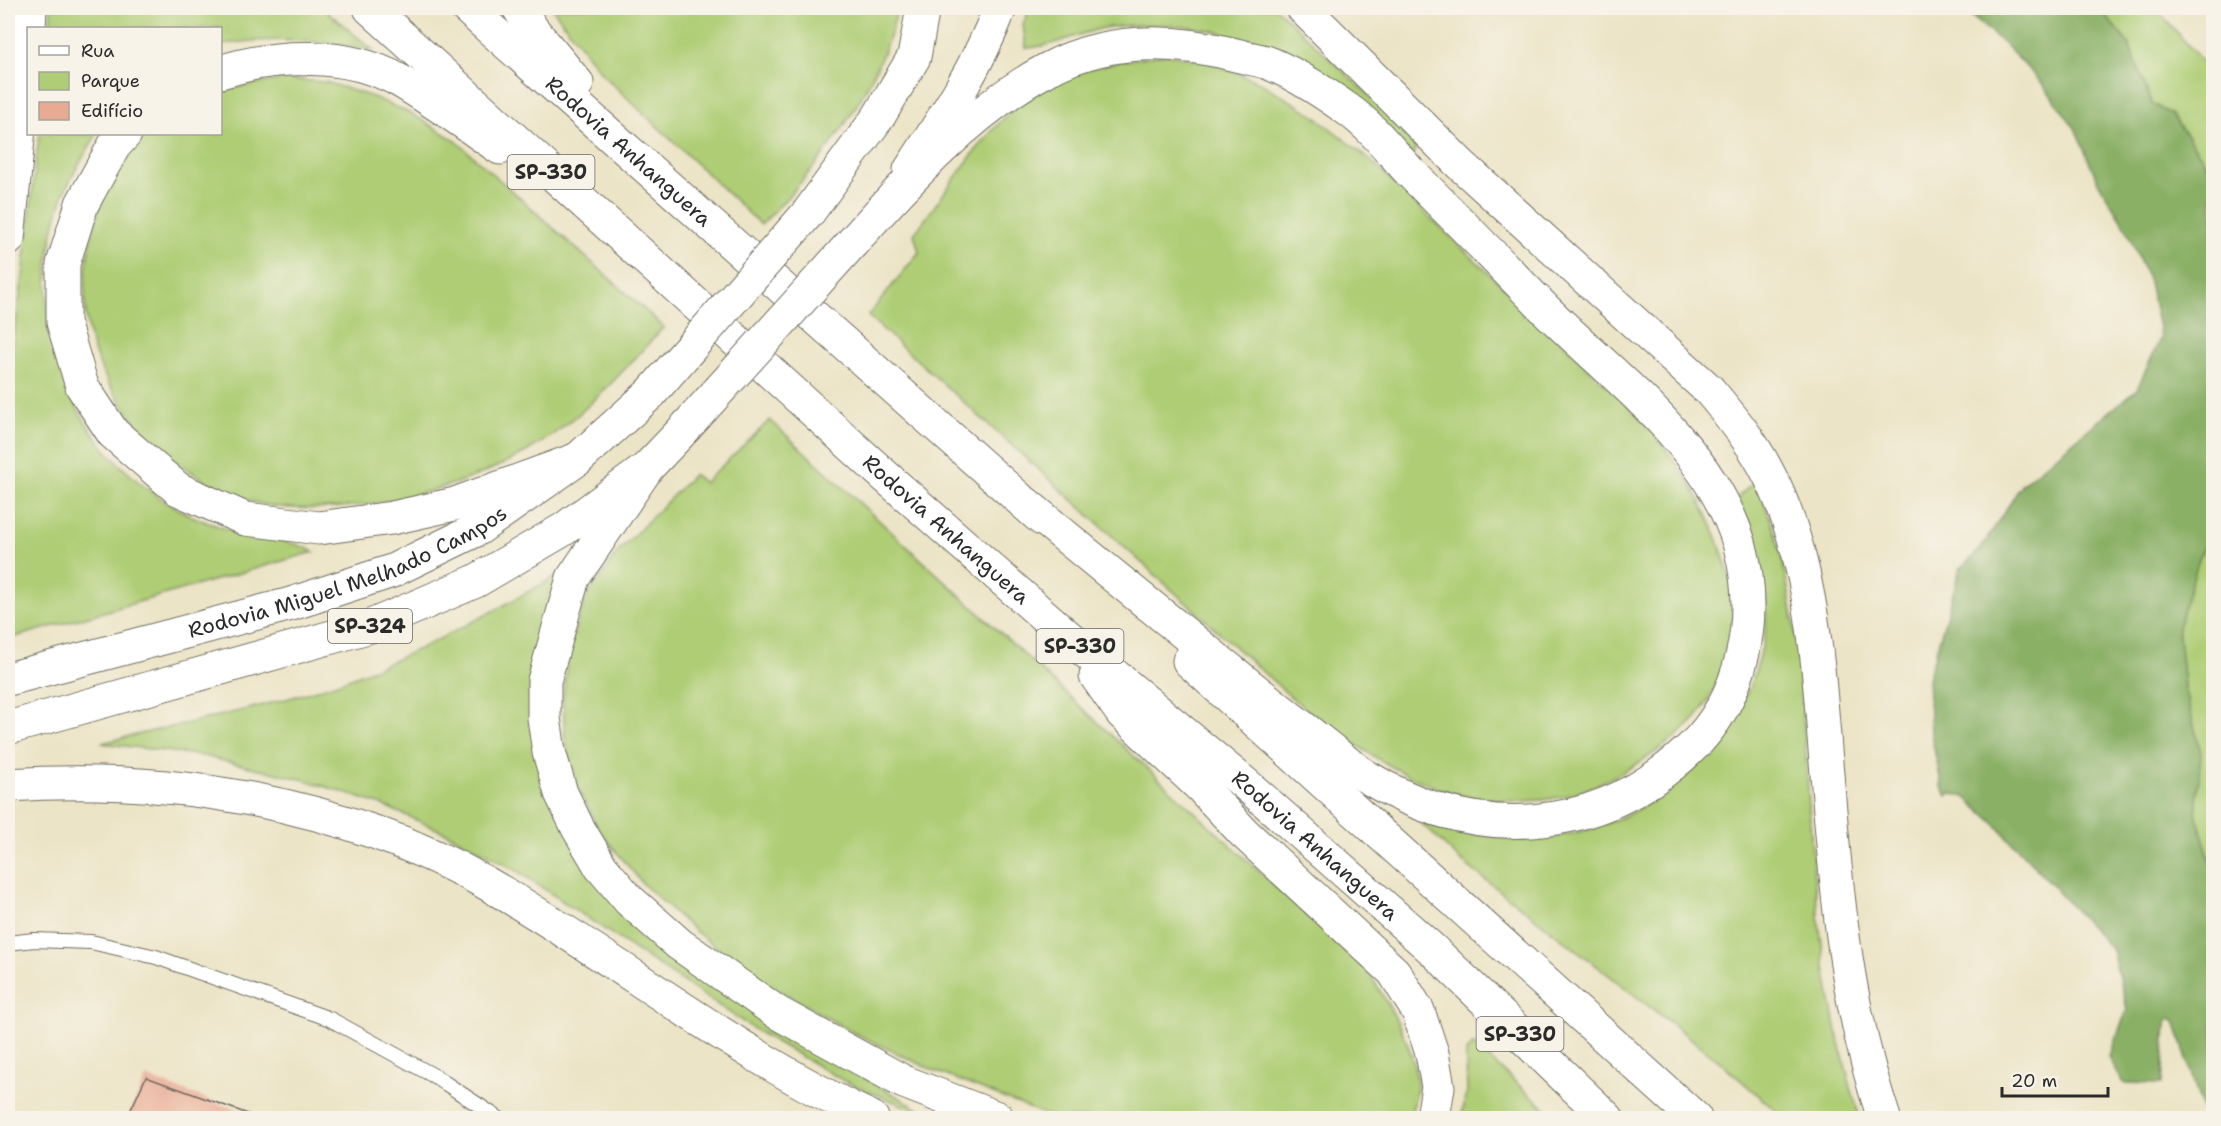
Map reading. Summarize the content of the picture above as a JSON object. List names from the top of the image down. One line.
{"streets":{"main road":["Rodovia Anhanguera","SP-330","Rodovia Miguel Melhado Campos","SP-324"]},"legend":["Rua","Parque","Edifício"],"scale_bar":"20 m"}
